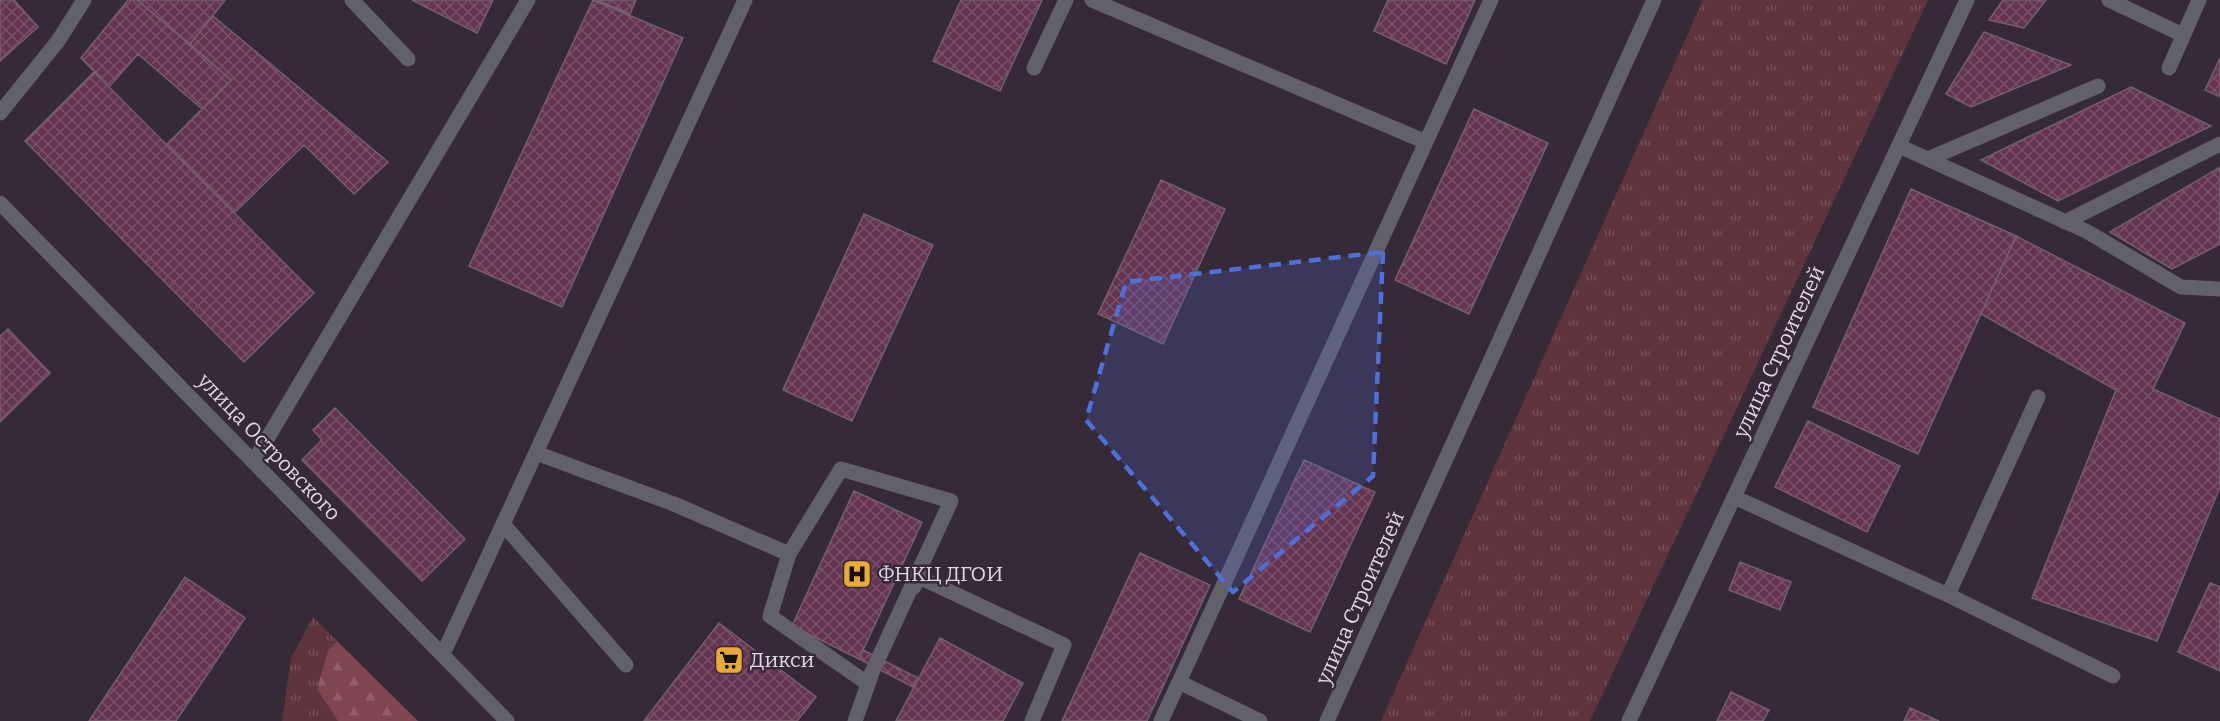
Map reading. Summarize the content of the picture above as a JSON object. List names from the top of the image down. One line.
{"streets":{"street":["улица Строителей","улица Островского"]},"places":{"hospital":["ФНКЦ ДГОИ"],"supermarket":["Дикси"]}}
